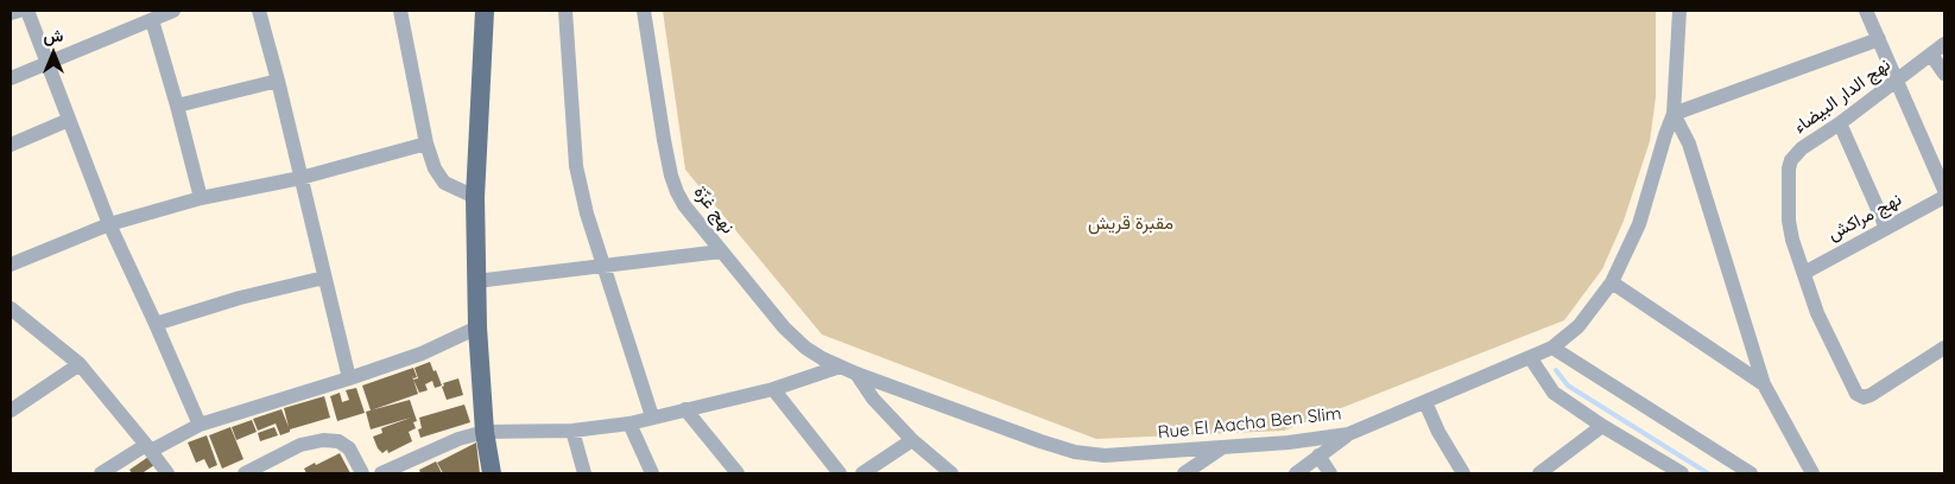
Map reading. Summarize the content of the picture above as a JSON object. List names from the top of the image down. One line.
{"streets":{"street":["نهج الدار البيضاء","نهج غزّة","نهج مراكش","Rue El Aacha Ben Slim"]},"crossings":[["نهج الدار البيضاء","نهج مراكش"],["نهج غزّة","Rue El Aacha Ben Slim"]],"parks":["مقبرة قريش"],"north":"top"}
